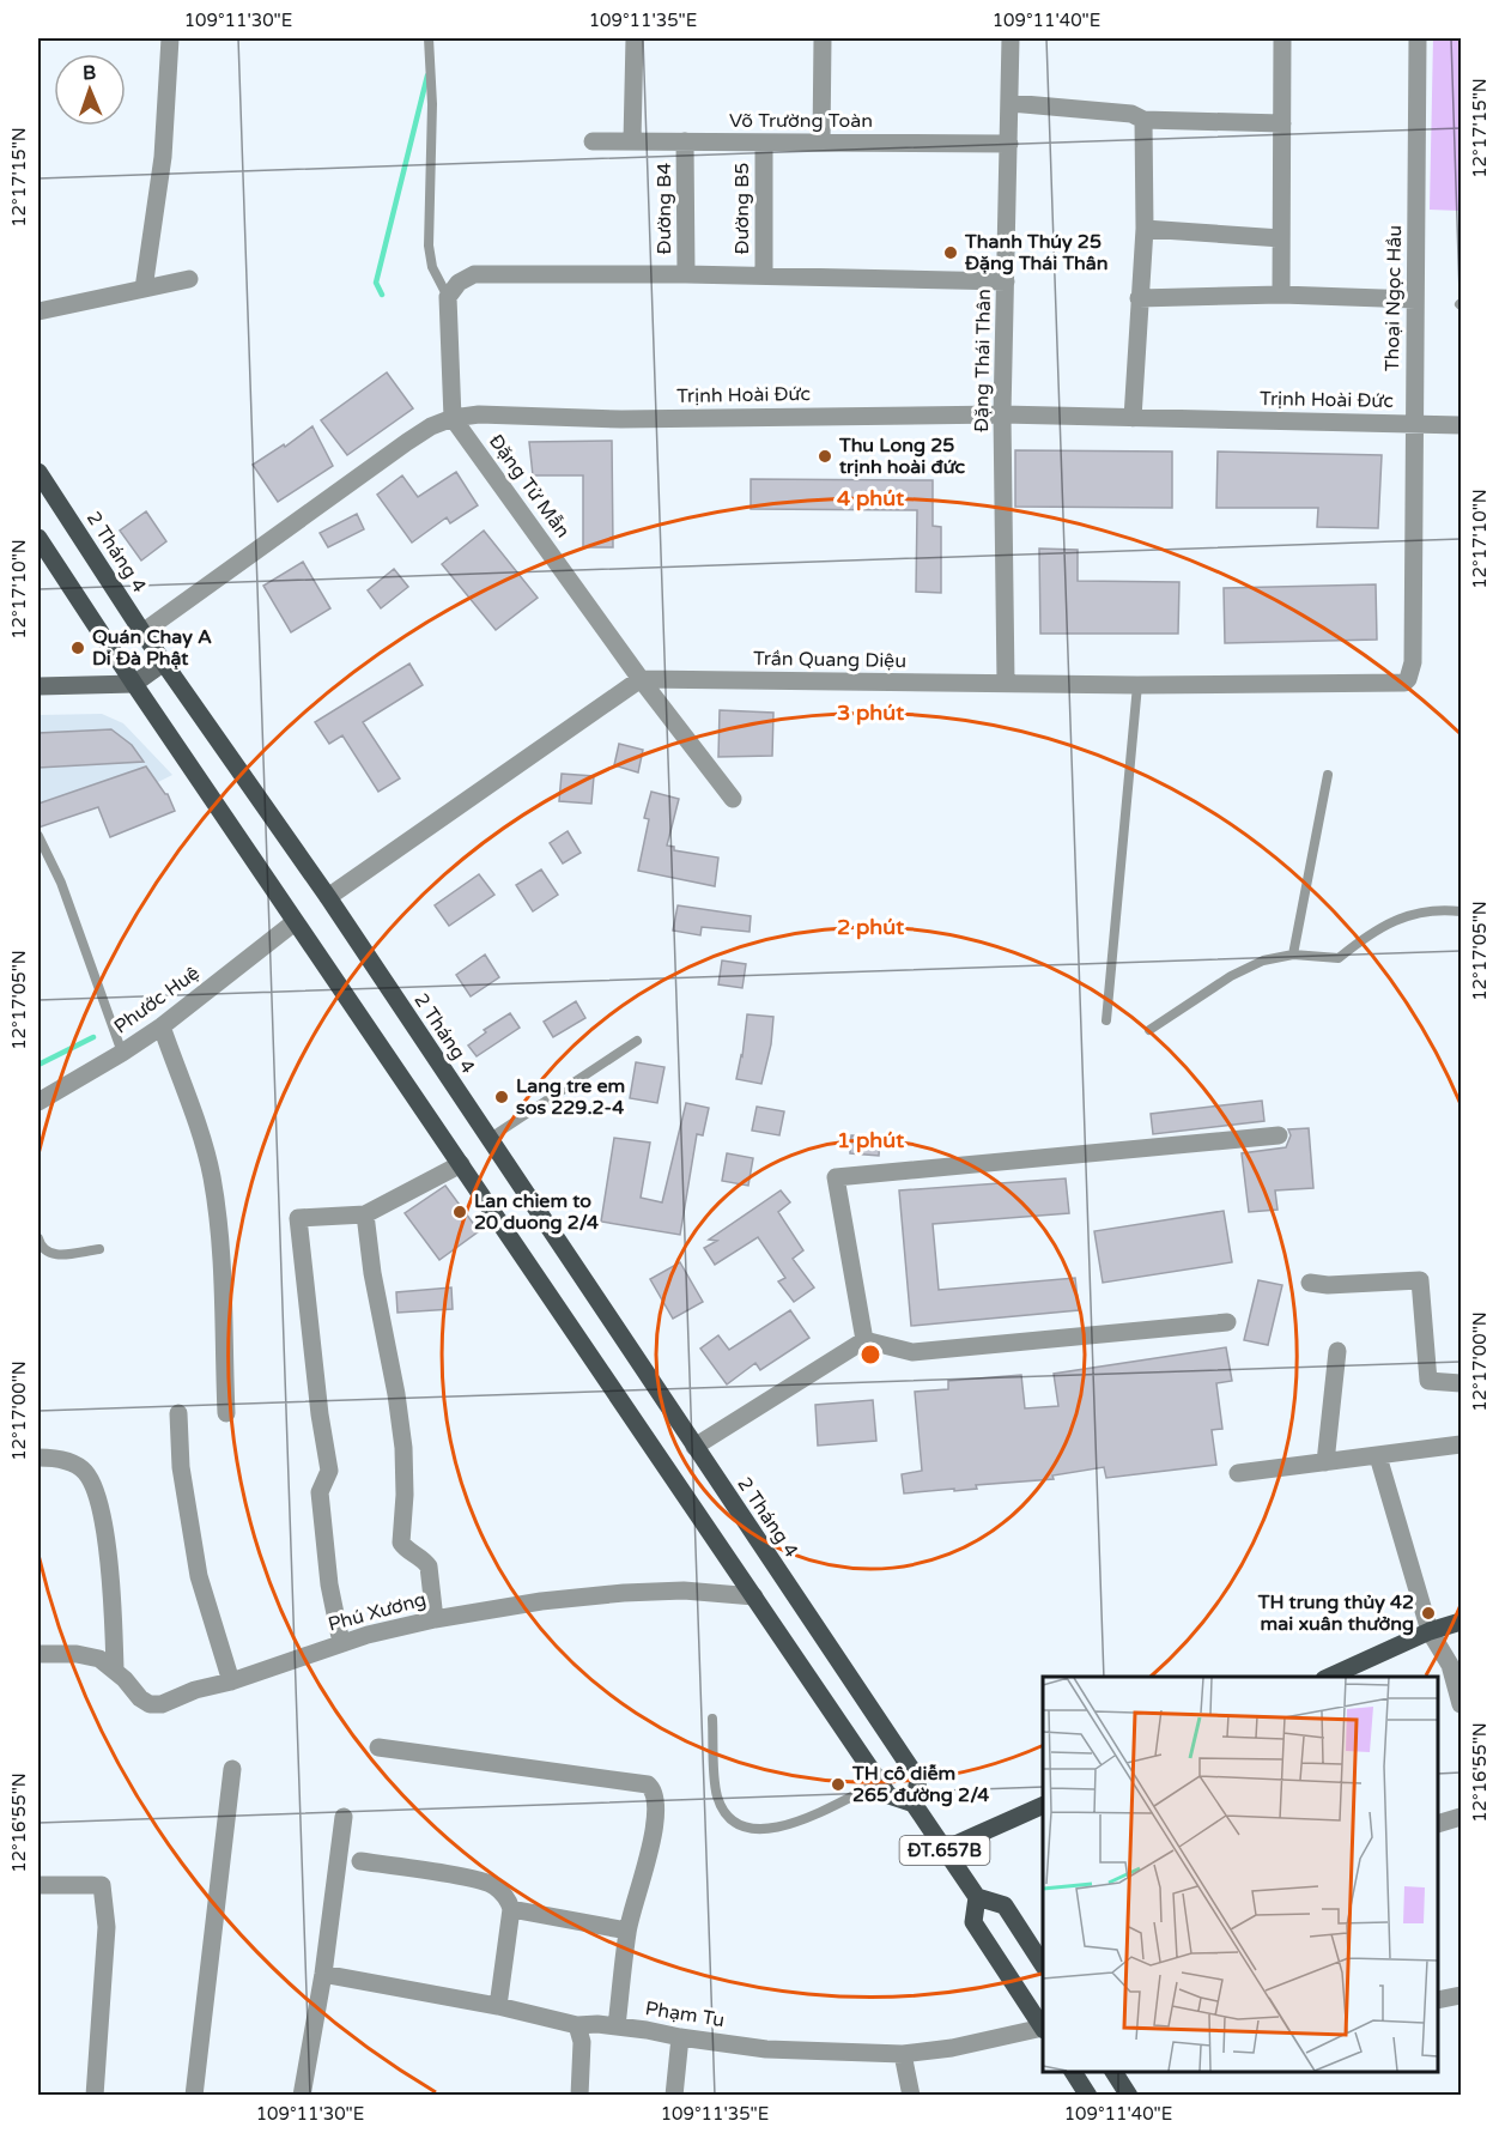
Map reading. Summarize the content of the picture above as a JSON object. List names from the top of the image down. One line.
{"streets":{"main road":["2 Tháng 4","ĐT.657B"],"street":["Võ Trường Toàn","Đường B4","Đường B5","Thoại Ngọc Hầu","Đặng Thái Thân","Trịnh Hoài Đức","Đặng Tử Mẫn","Trần Quang Diệu","Phước Huệ","Phú Xương","Phạm Tu"]},"crossings":[["Võ Trường Toàn","Đường B4"],["Võ Trường Toàn","Đường B5"],["Võ Trường Toàn","Đặng Thái Thân"],["Thoại Ngọc Hầu","Trịnh Hoài Đức"],["Thoại Ngọc Hầu","Trần Quang Diệu"],["Đặng Thái Thân","Trịnh Hoài Đức"],["Đặng Thái Thân","Trần Quang Diệu"],["Trịnh Hoài Đức","Đặng Tử Mẫn"],["Trịnh Hoài Đức","2 Tháng 4"],["Đặng Tử Mẫn","Trần Quang Diệu"],["2 Tháng 4","ĐT.657B"],["Phước Huệ","ĐT.657B"],["Phú Xương","ĐT.657B"]],"places":["Thanh Thúy 25 Đặng Thái Thân","Thu Long 25 trịnh hoài đức","Quán Chay A Di Đà Phật","Lang tre em sos 229.2-4","Lan chiem to 20 duong 2/4","TH trung thủy 42 mai xuân thưởng","TH cô diễm 265 đường 2/4"],"north":"top","coordinates":["109°11'30\"E","109°11'35\"E","109°11'40\"E","12°17'15\"N","12°17'10\"N","12°17'05\"N","12°17'00\"N","12°16'55\"N"],"rings":["4 phút","3 phút","2 phút","1 phút"]}
